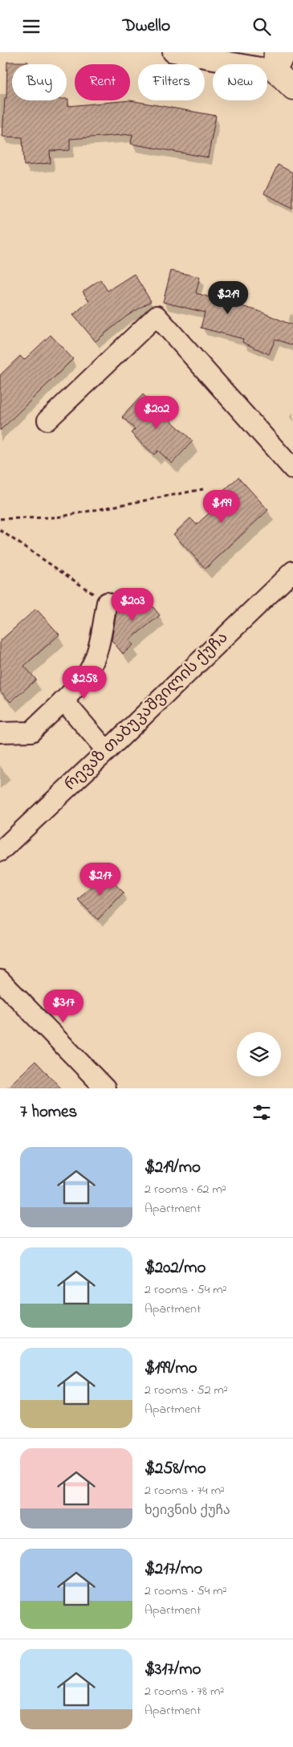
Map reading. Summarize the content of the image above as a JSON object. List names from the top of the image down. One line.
{"streets":{"street":["რევაზ თაბუკაშვილის ქუჩა"]},"page":{"header":"Dwello","chip":["Buy","Rent","Filters","New"],"price":["$219","$202","$199","$203","$258","$217","$317"],"heading":"7 homes","list":[{"name":"$219/mo","note":"2 rooms · 62 m² · Apartment"},{"name":"$202/mo","note":"2 rooms · 54 m² · Apartment"},{"name":"$199/mo","note":"2 rooms · 52 m² · Apartment"},{"name":"$258/mo","note":"2 rooms · 74 m² · ხეივნის ქუჩა"},{"name":"$217/mo","note":"2 rooms · 54 m² · Apartment"},{"name":"$317/mo","note":"2 rooms · 78 m² · Apartment"}]}}
